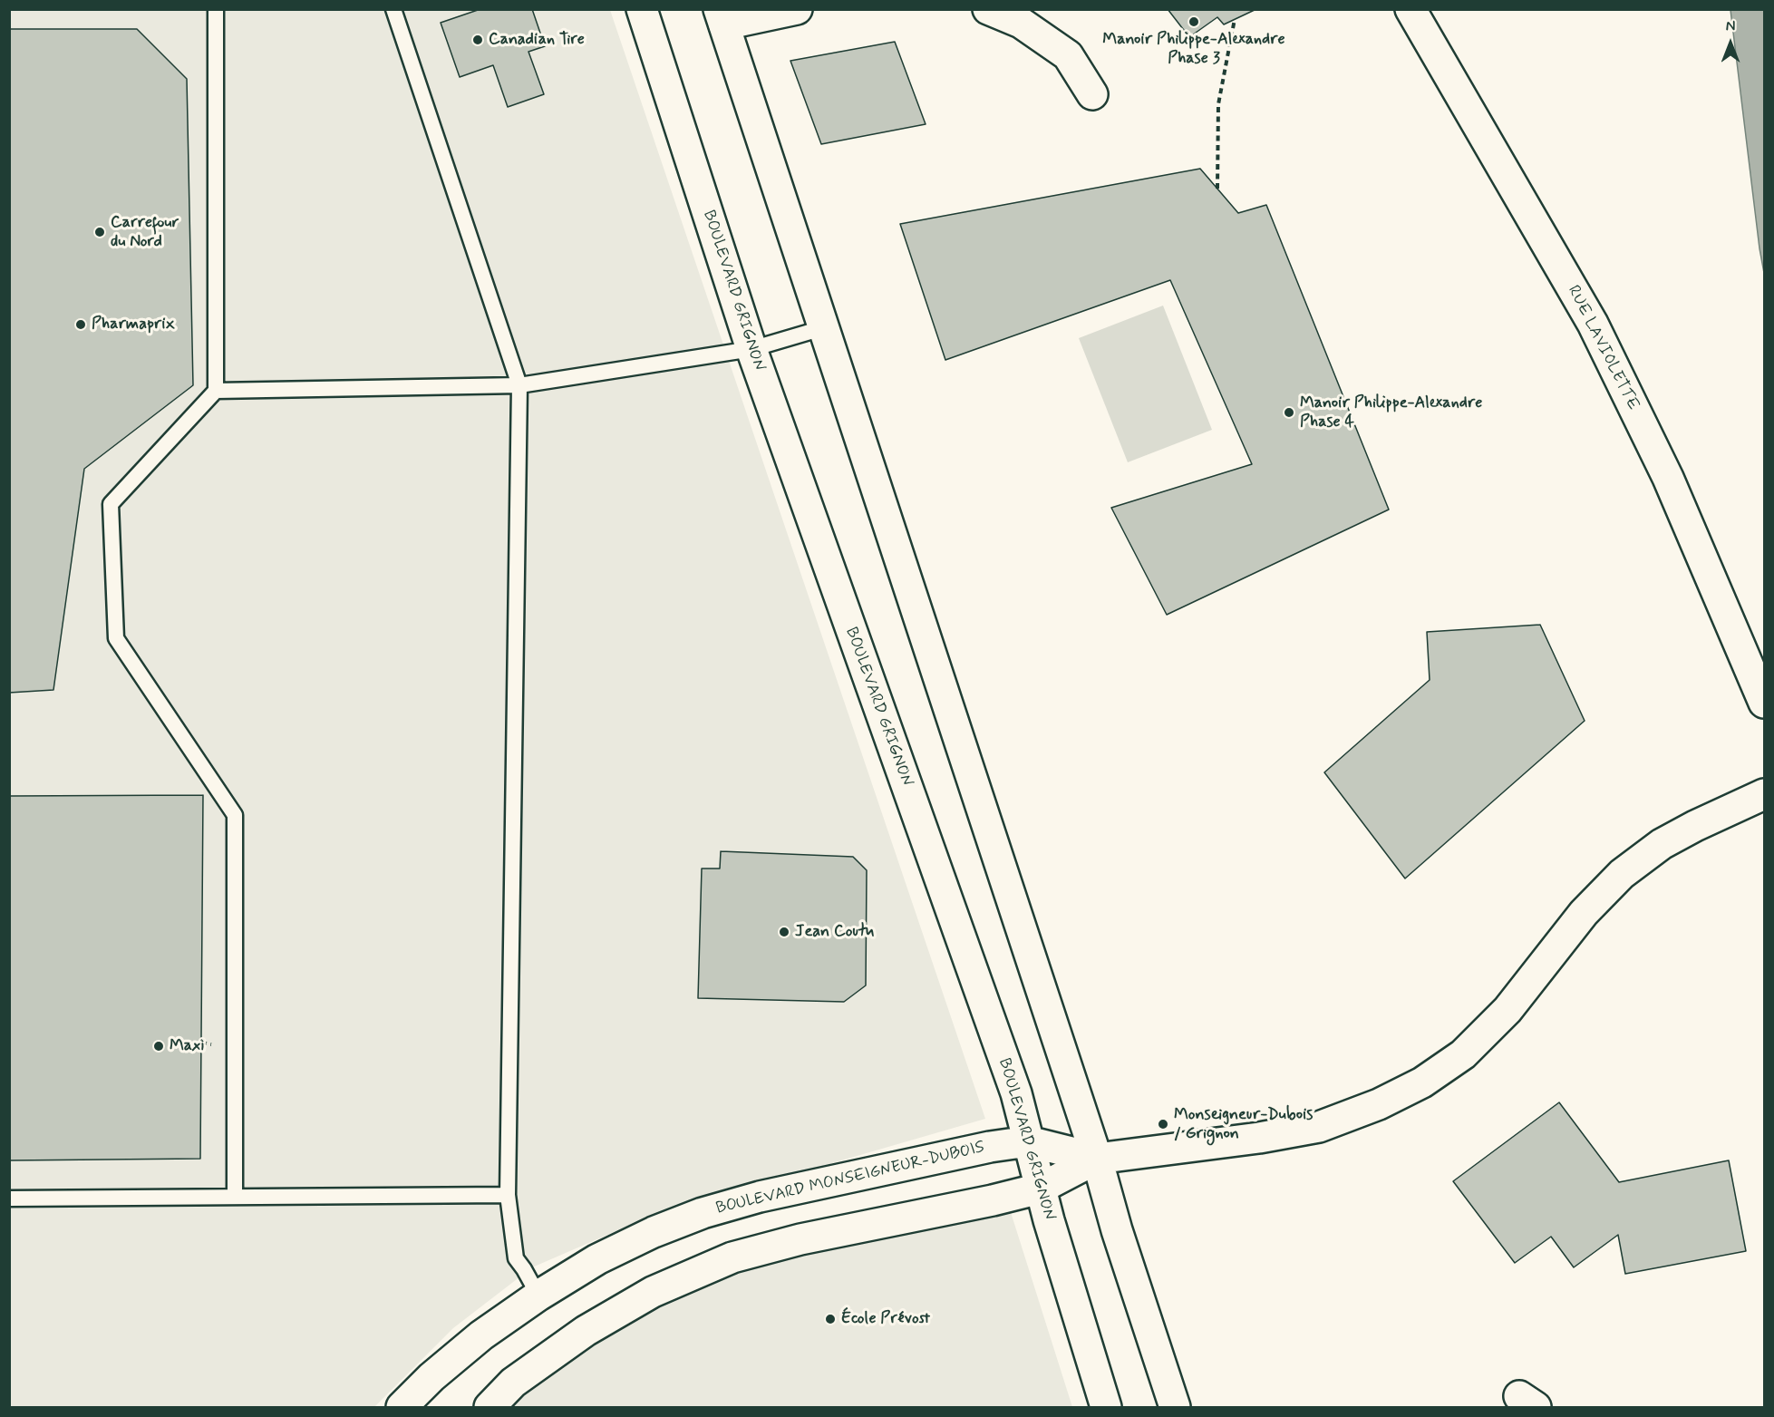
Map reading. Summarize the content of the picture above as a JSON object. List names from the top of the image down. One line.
{"streets":{"street":["BOULEVARD GRIGNON","RUE LAVIOLETTE","BOULEVARD MONSEIGNEUR-DUBOIS"]},"crossings":[["BOULEVARD GRIGNON","BOULEVARD MONSEIGNEUR-DUBOIS"]],"places":["Manoir Philippe-Alexandre Phase 3","Canadian Tire","Carrefour du Nord","Pharmaprix","Manoir Philippe-Alexandre Phase 4","Jean Coutu","Maxi","Monseigneur-Dubois / Grignon","École Prévost"],"north":"top"}
